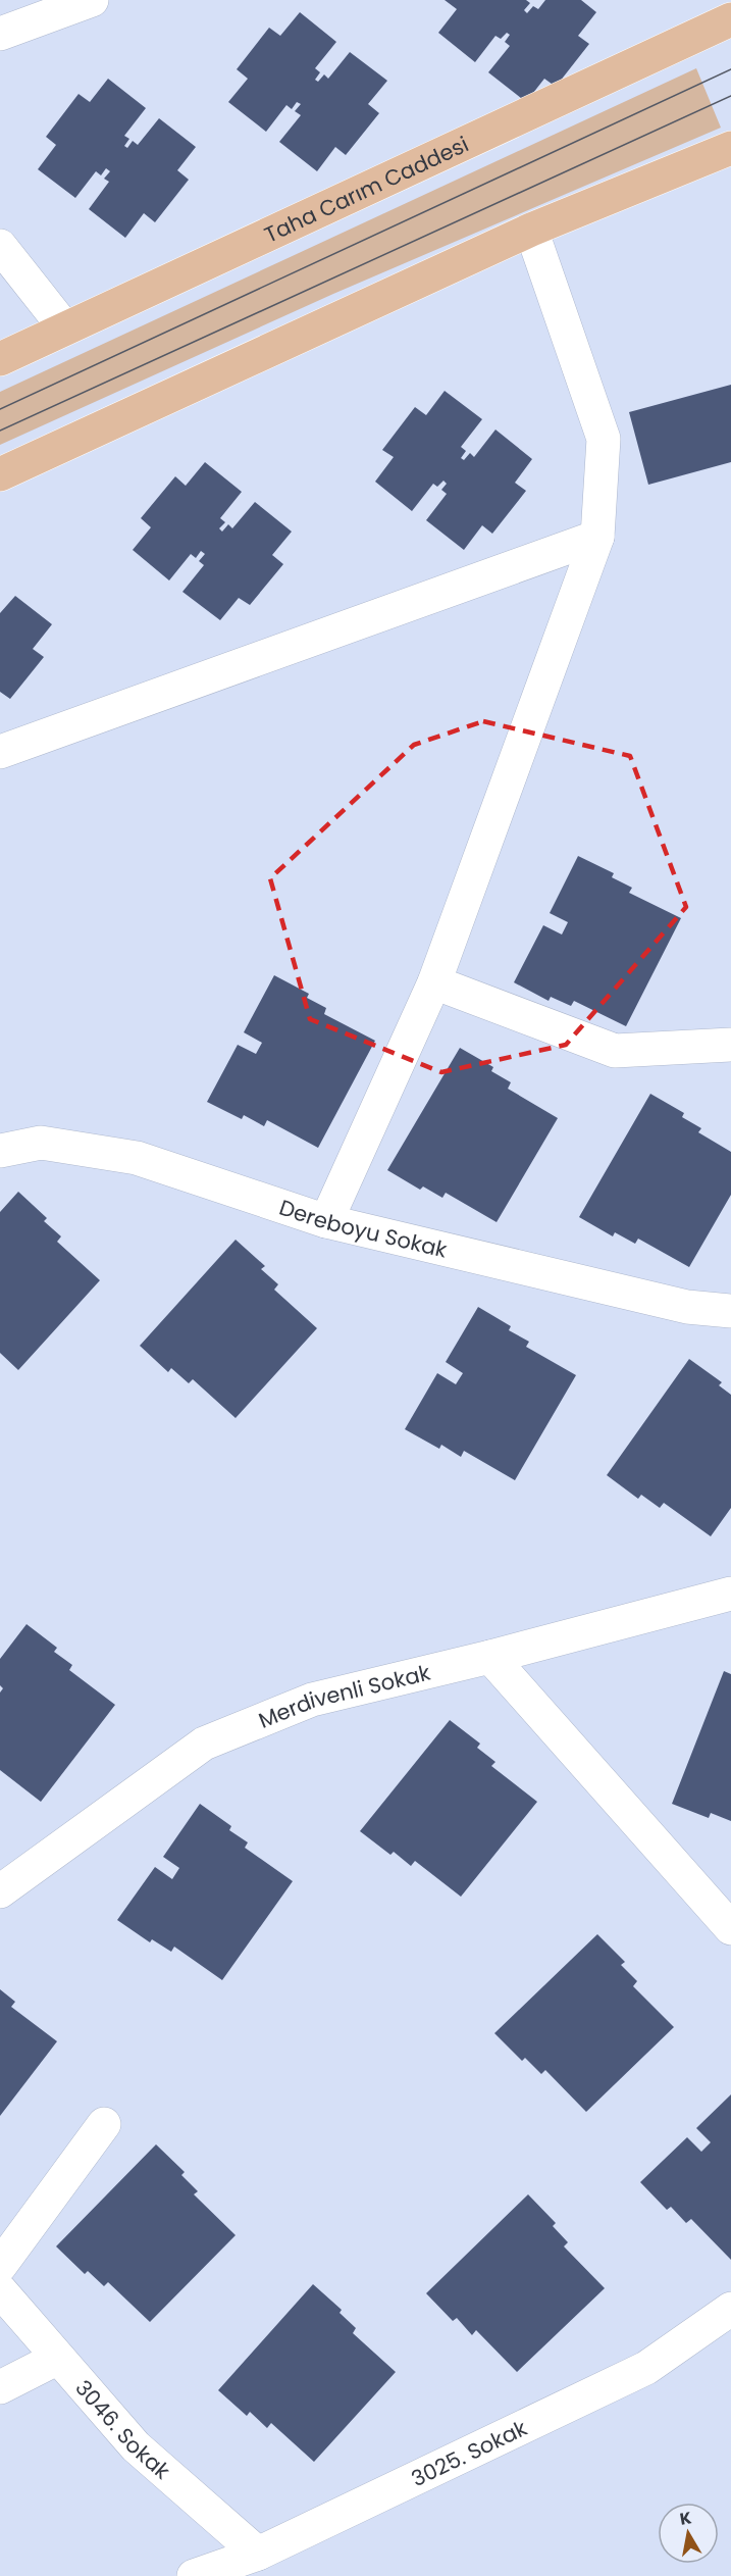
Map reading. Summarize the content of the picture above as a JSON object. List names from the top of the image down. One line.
{"streets":{"main road":["Taha Carım Caddesi"],"street":["Dereboyu Sokak","Merdivenli Sokak","3046. Sokak","3025. Sokak"]},"crossings":[["3046. Sokak","3025. Sokak"]],"north":"top"}
